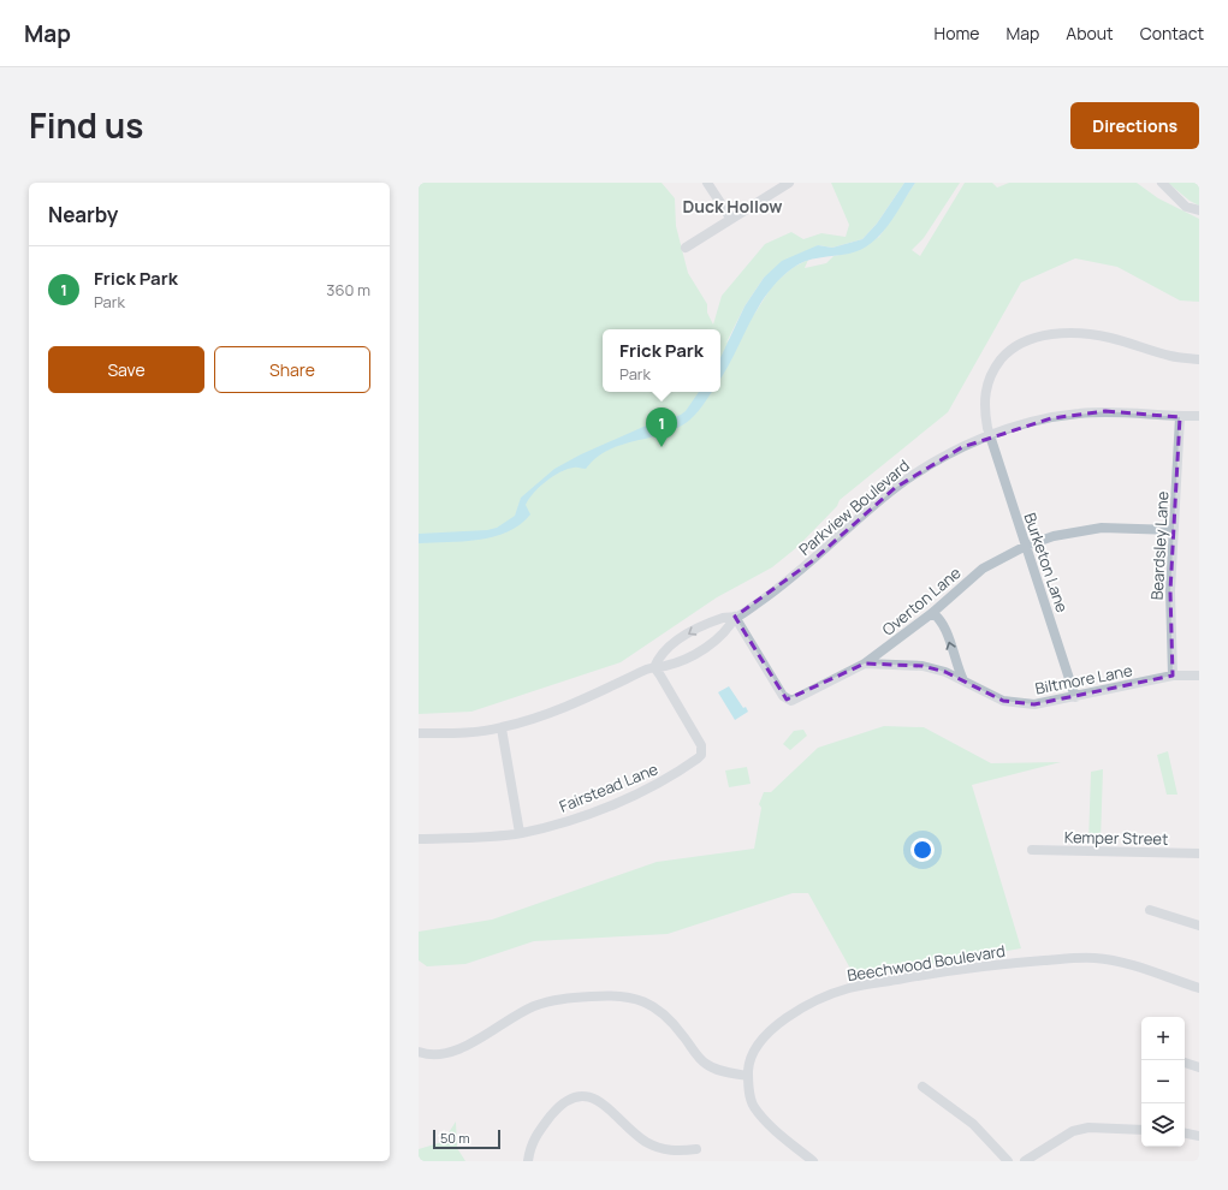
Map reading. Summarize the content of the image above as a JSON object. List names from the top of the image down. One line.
{"streets":{"street":["Parkview Boulevard","Beardsley Lane","Burketon Lane","Overton Lane","Biltmore Lane","Fairstead Lane","Kemper Street","Beechwood Boulevard"]},"crossings":[["Parkview Boulevard","Beardsley Lane"],["Parkview Boulevard","Burketon Lane"],["Parkview Boulevard","Overton Lane"],["Parkview Boulevard","Fairstead Lane"],["Beardsley Lane","Overton Lane"],["Beardsley Lane","Biltmore Lane"],["Burketon Lane","Overton Lane"],["Burketon Lane","Biltmore Lane"],["Overton Lane","Biltmore Lane"]],"districts":["Duck Hollow"],"scale_bar":"50 m","page":{"header":"Map","nav":["Home","Map","About","Contact"],"title":"Find us","buttons":["Directions",["Save","Share"]],"heading":"Nearby","list":[{"mark":"1","name":"Frick Park","note":"Park","value":"360 m"}],"popup":["Frick Park","Park"],"pins":"1","map_buttons":["+","−"],"scale":"50 m"}}
